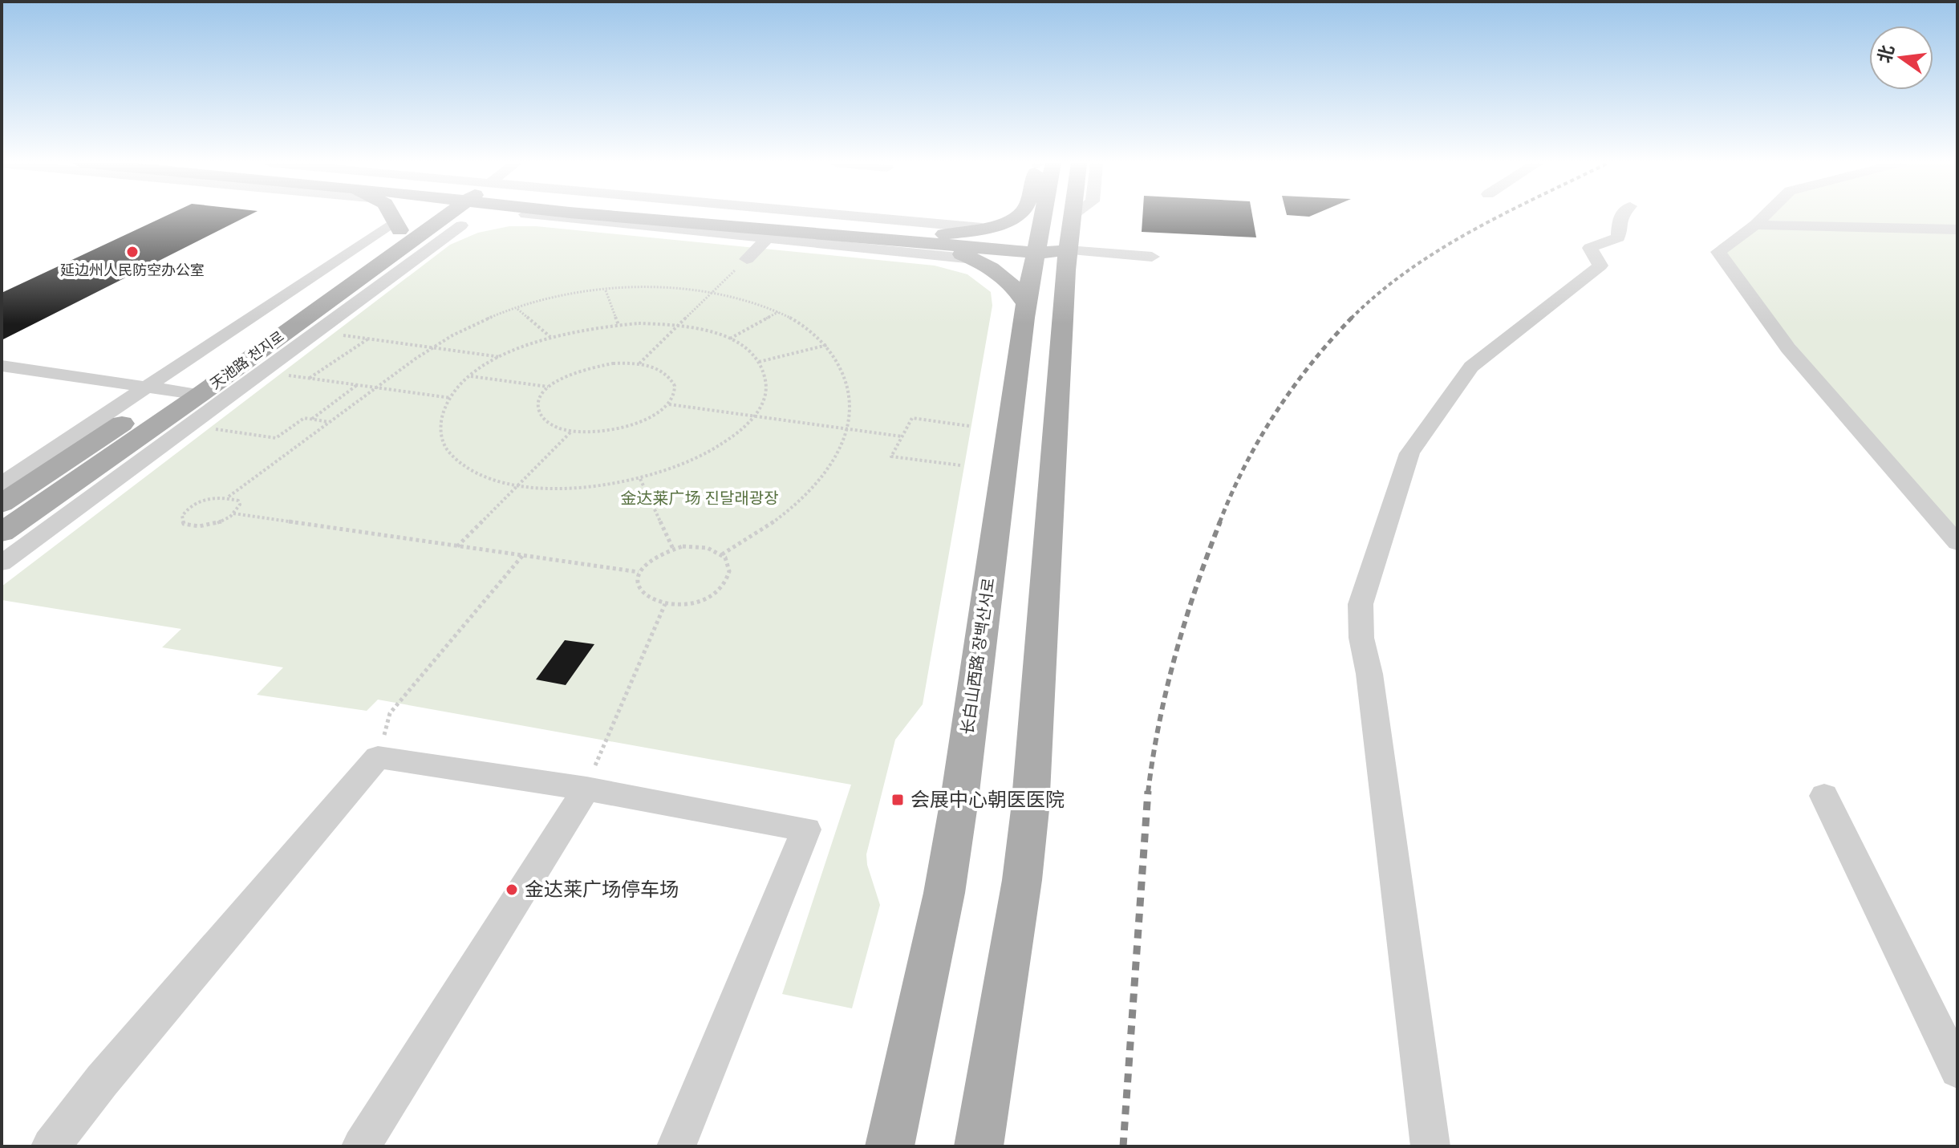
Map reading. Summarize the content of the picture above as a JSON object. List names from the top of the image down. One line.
{"streets":{"main road":["天池路 천지로","长白山西路 장백산서로"]},"parks":["金达莱广场 진달래광장"],"places":{"other":["延边州人民防空办公室","金达莱广场停车场"],"transit":["会展中心朝医医院"]},"north":"left"}
